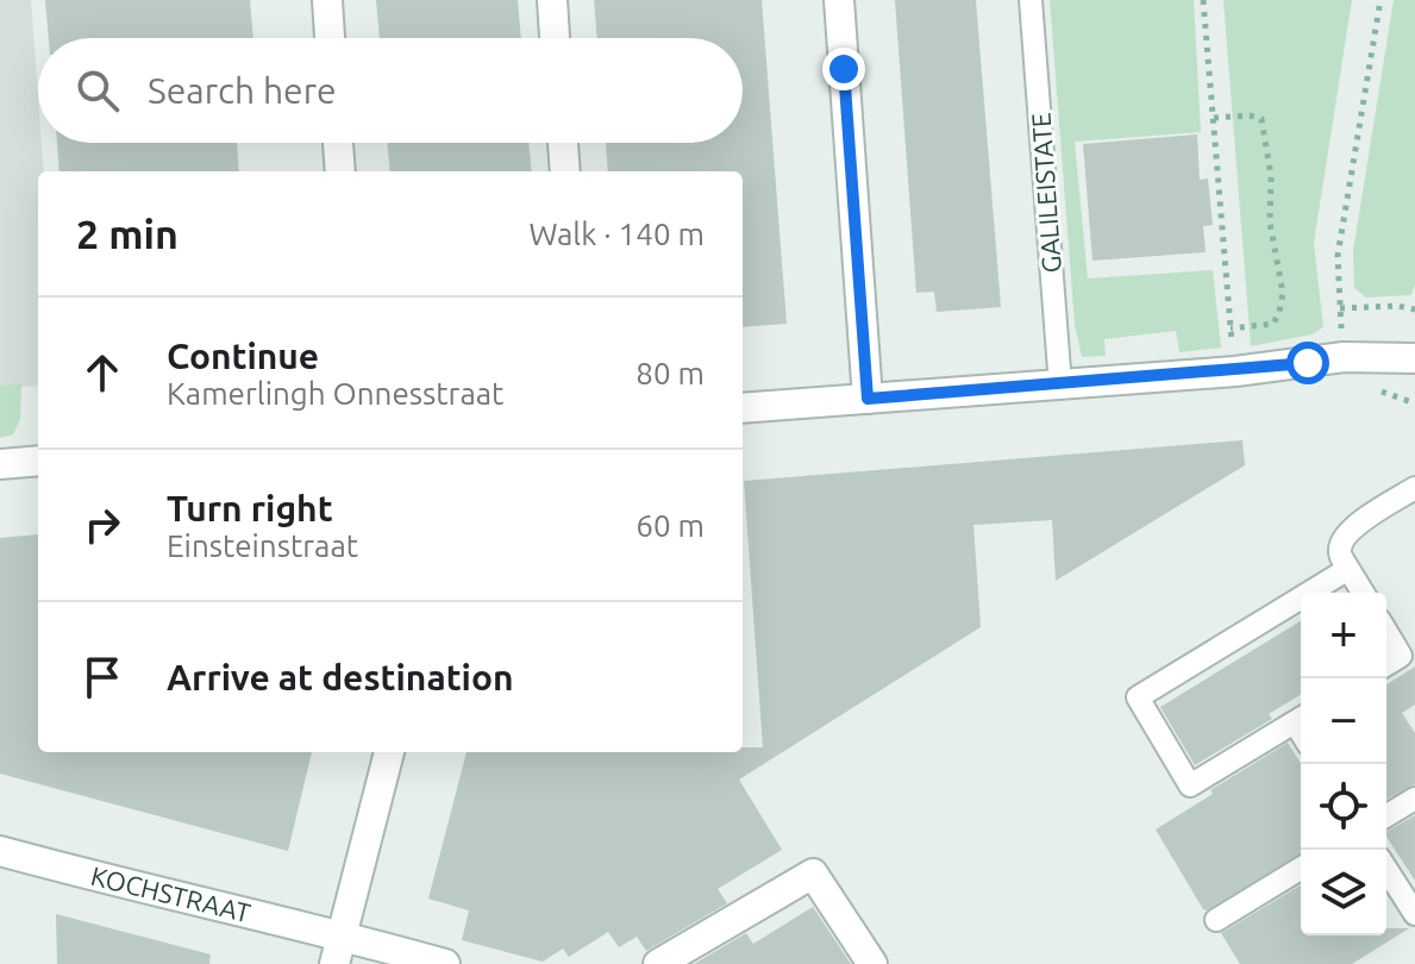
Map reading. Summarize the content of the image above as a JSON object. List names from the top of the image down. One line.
{"streets":{"street":["KOCHSTRAAT"],"lane":["GALILEISTATE"]},"page":{"search":"Search here","heading":["2 min","Walk · 140 m"],"list":[["Continue","Kamerlingh Onnesstraat","80 m"],["Turn right","Einsteinstraat","60 m"],"Arrive at destination"],"map_buttons":["+","−"]}}
